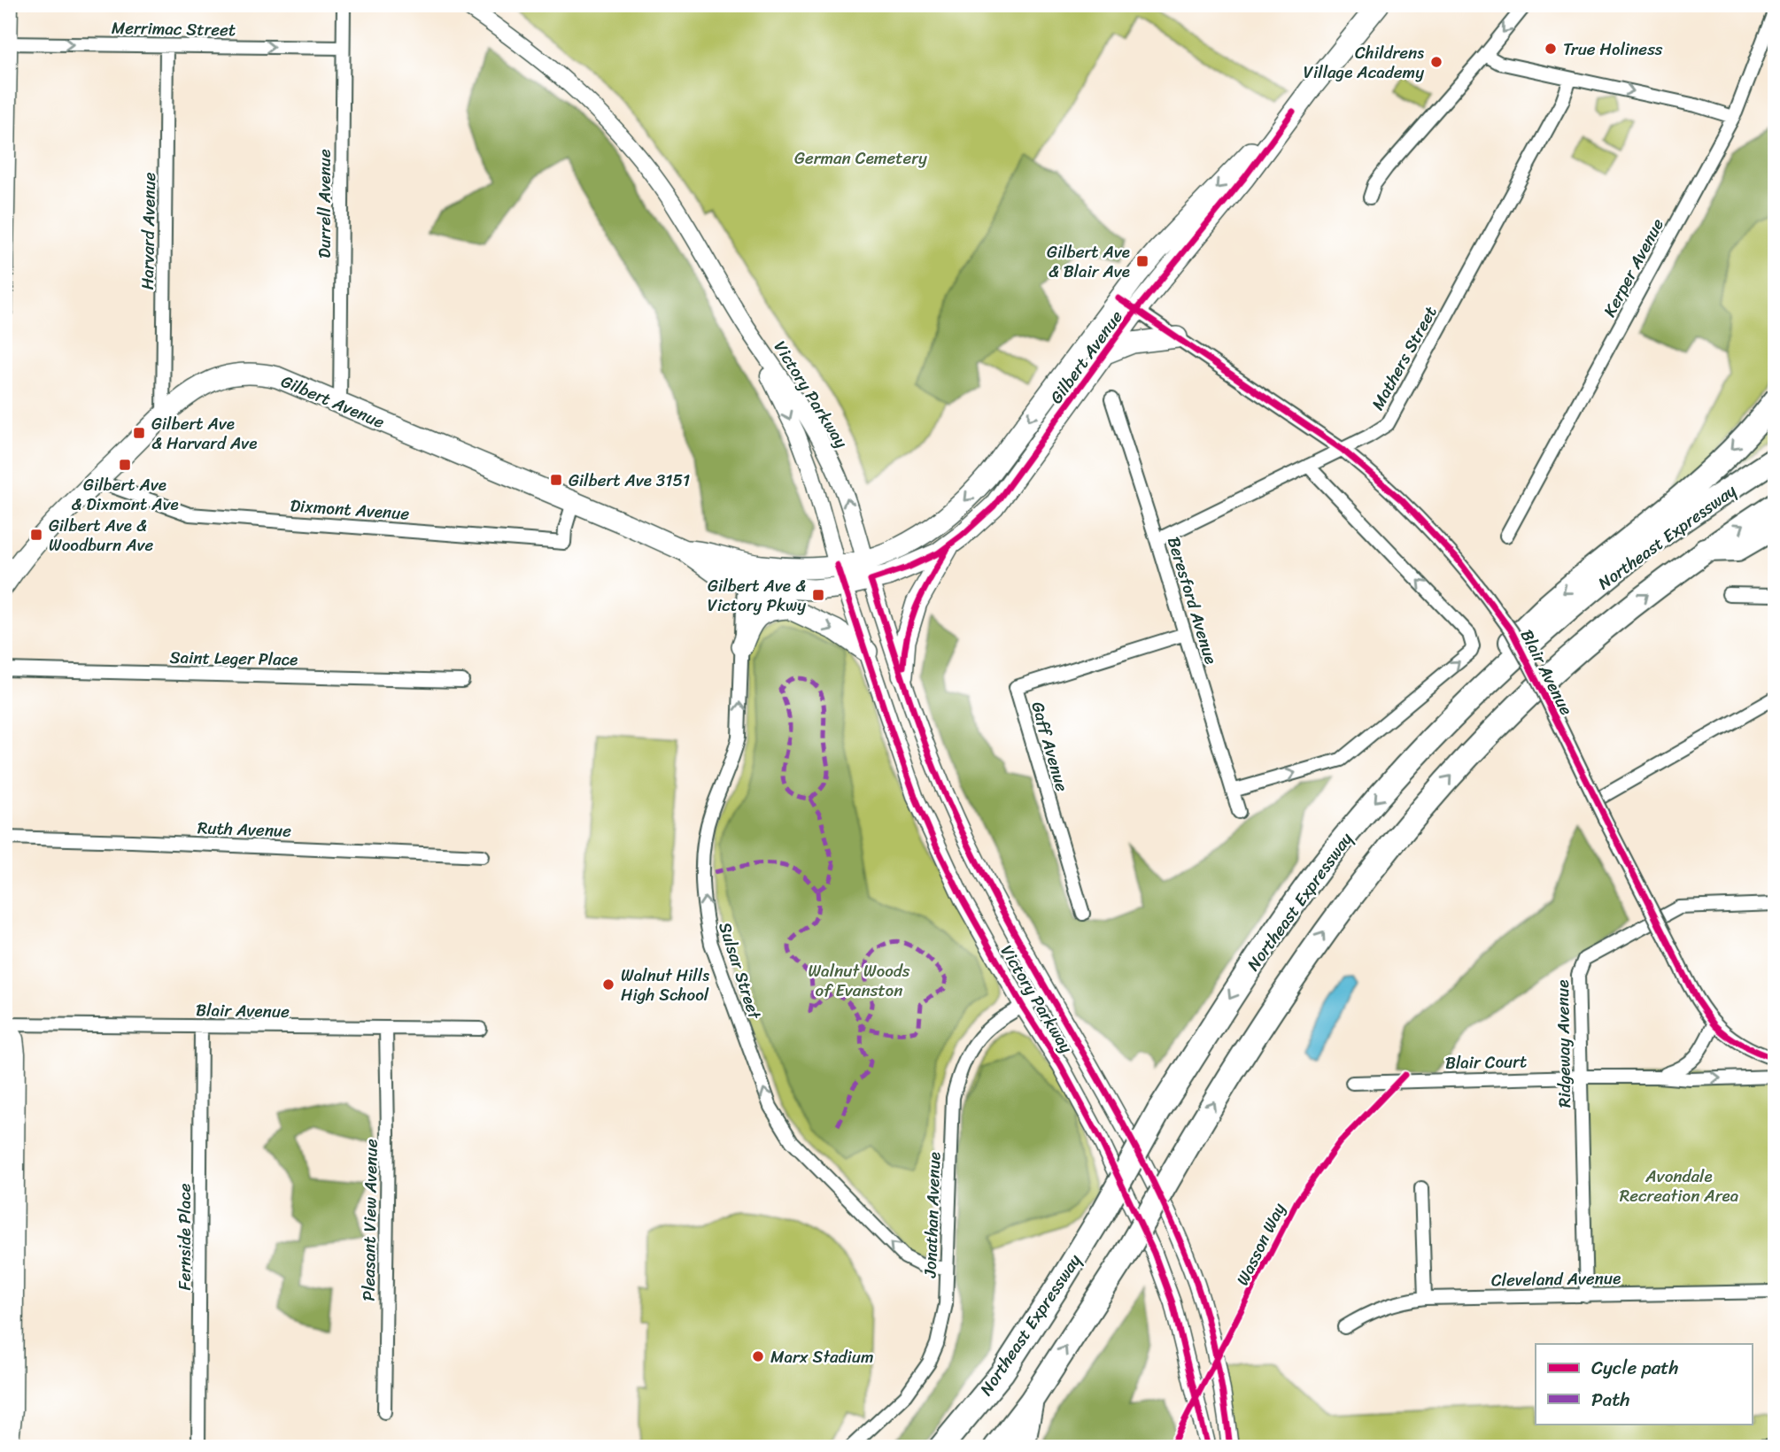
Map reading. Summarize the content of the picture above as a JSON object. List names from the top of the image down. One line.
{"streets":{"highway":["Northeast Expressway"],"main road":["Gilbert Avenue"],"street":["Merrimac Street","Durrell Avenue","Harvard Avenue","Kerper Avenue","Mathers Street","Victory Parkway","Dixmont Avenue","Beresford Avenue","Saint Leger Place","Blair Avenue","Gaff Avenue","Ruth Avenue","Sulsar Street","Ridgeway Avenue","Blair Court","Jonathan Avenue","Pleasant View Avenue","Fernside Place","Cleveland Avenue"],"cycle path":["Wasson Way"]},"crossings":[["Merrimac Street","Durrell Avenue"],["Merrimac Street","Harvard Avenue"],["Durrell Avenue","Gilbert Avenue"],["Harvard Avenue","Gilbert Avenue"],["Gilbert Avenue","Victory Parkway"],["Gilbert Avenue","Dixmont Avenue"],["Gilbert Avenue","Blair Avenue"],["Gilbert Avenue","Sulsar Street"],["Mathers Street","Beresford Avenue"],["Mathers Street","Blair Avenue"],["Victory Parkway","Jonathan Avenue"],["Beresford Avenue","Gaff Avenue"],["Blair Avenue","Blair Court"],["Blair Avenue","Pleasant View Avenue"],["Blair Avenue","Fernside Place"],["Sulsar Street","Jonathan Avenue"],["Ridgeway Avenue","Blair Court"],["Ridgeway Avenue","Cleveland Avenue"]],"one_way":["Merrimac Street","Sulsar Street"],"parks":["German Cemetery","Walnut Woods of Evanston","Avondale Recreation Area"],"places":{"other":["True Holiness","Childrens Village Academy","Walnut Hills High School","Marx Stadium"],"transit":["Gilbert Ave & Blair Ave","Gilbert Ave & Harvard Ave","Gilbert Ave & Dixmont Ave","Gilbert Ave 3151","Gilbert Ave & Woodburn Ave","Gilbert Ave & Victory Pkwy"]},"legend":["Cycle path","Path"]}
